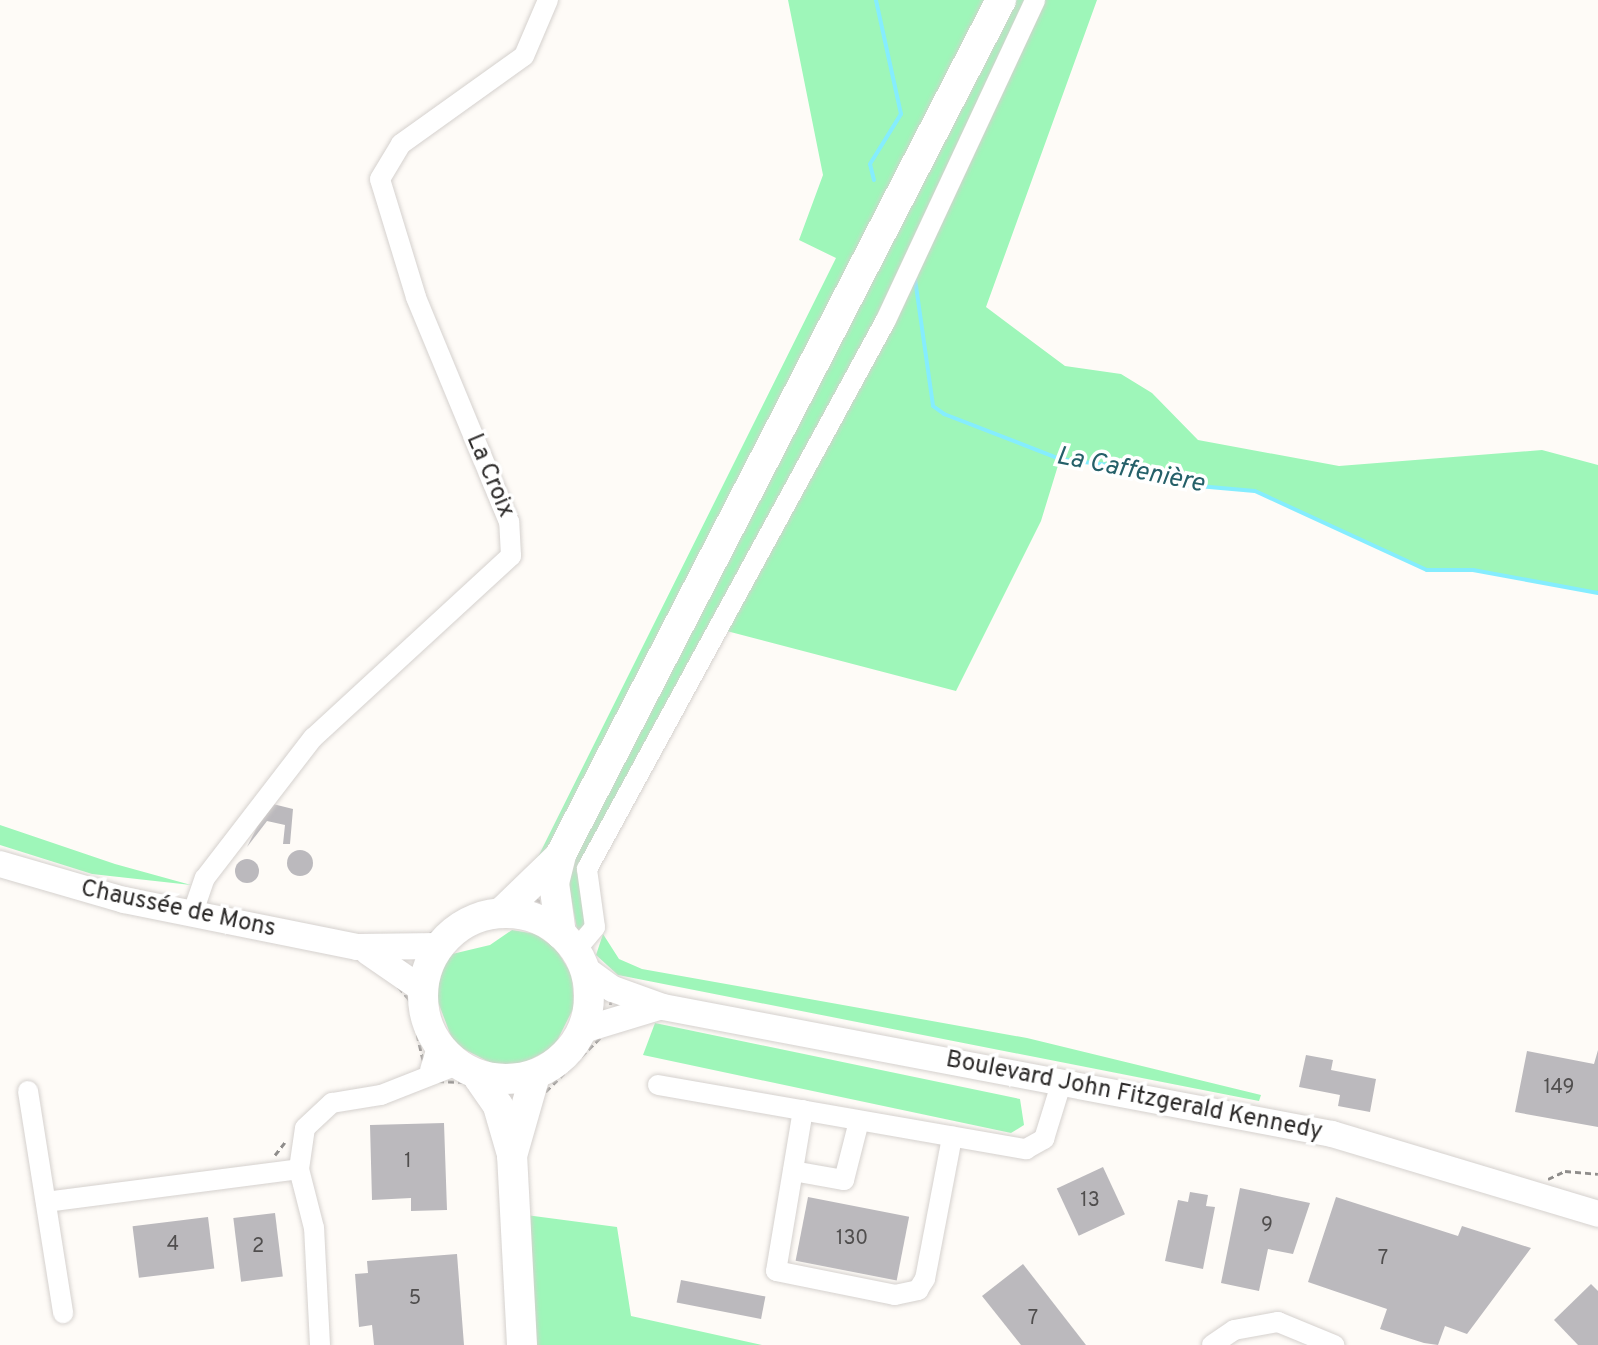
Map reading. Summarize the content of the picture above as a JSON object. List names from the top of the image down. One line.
{"streets":{"main road":["Chaussée de Mons","Boulevard John Fitzgerald Kennedy"],"street":["La Croix"]},"crossings":[["La Croix","Chaussée de Mons"],["Chaussée de Mons","Boulevard John Fitzgerald Kennedy"]],"water":["La Caffenière"],"house_numbers":["149","1","13","9","130","4","2","7","5","7"]}
